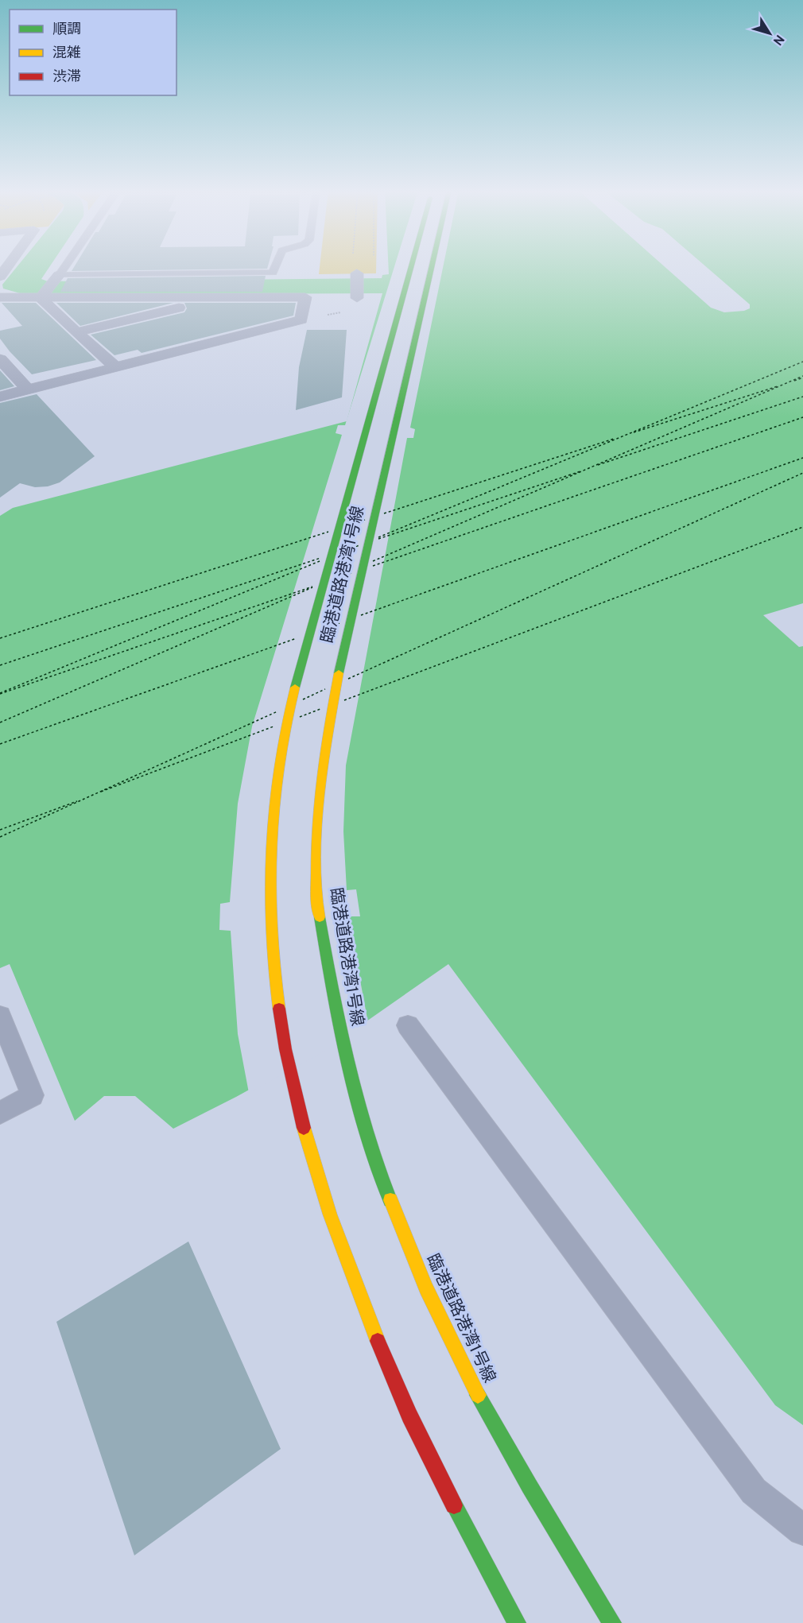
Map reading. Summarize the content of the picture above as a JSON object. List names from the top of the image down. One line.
{"streets":{"street":["臨港道路港湾1号線"]},"legend":["順調","混雑","渋滞"],"north":"bottom right"}
